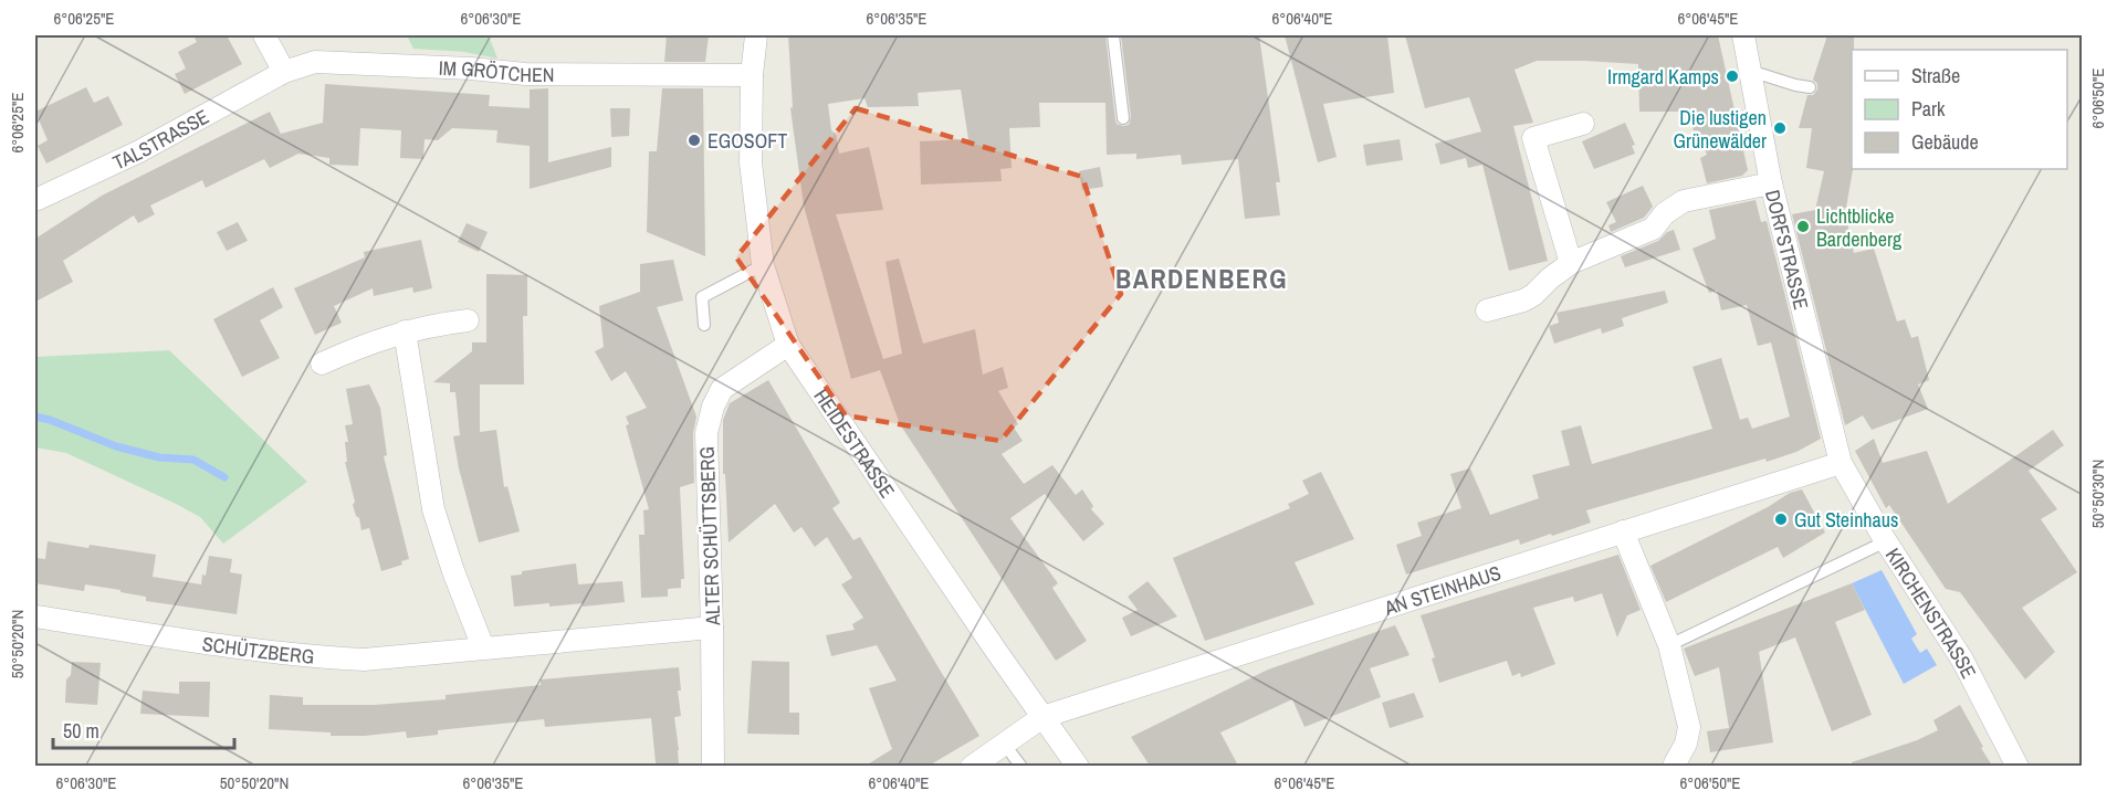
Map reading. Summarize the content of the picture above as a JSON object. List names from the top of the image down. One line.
{"streets":{"street":["IM GRÖTCHEN","TALSTRASSE","DORFSTRASSE","HEIDESTRASSE","ALTER SCHÜTTSBERG","AN STEINHAUS","KIRCHENSTRASSE","SCHÜTZBERG"]},"crossings":[["IM GRÖTCHEN","TALSTRASSE"],["IM GRÖTCHEN","HEIDESTRASSE"],["DORFSTRASSE","AN STEINHAUS"],["DORFSTRASSE","KIRCHENSTRASSE"],["HEIDESTRASSE","ALTER SCHÜTTSBERG"],["HEIDESTRASSE","AN STEINHAUS"],["ALTER SCHÜTTSBERG","SCHÜTZBERG"],["AN STEINHAUS","KIRCHENSTRASSE"]],"districts":["BARDENBERG"],"places":["Irmgard Kamps","Die lustigen Grünewälder","EGOSOFT","Lichtblicke Bardenberg","Gut Steinhaus"],"legend":["Straße","Park","Gebäude"],"scale_bar":"50 m","coordinates":["6°06'25\"E","6°06'30\"E","6°06'35\"E","6°06'40\"E","6°06'45\"E","6°06'50\"E","50°50'30\"N","50°50'20\"N"]}
